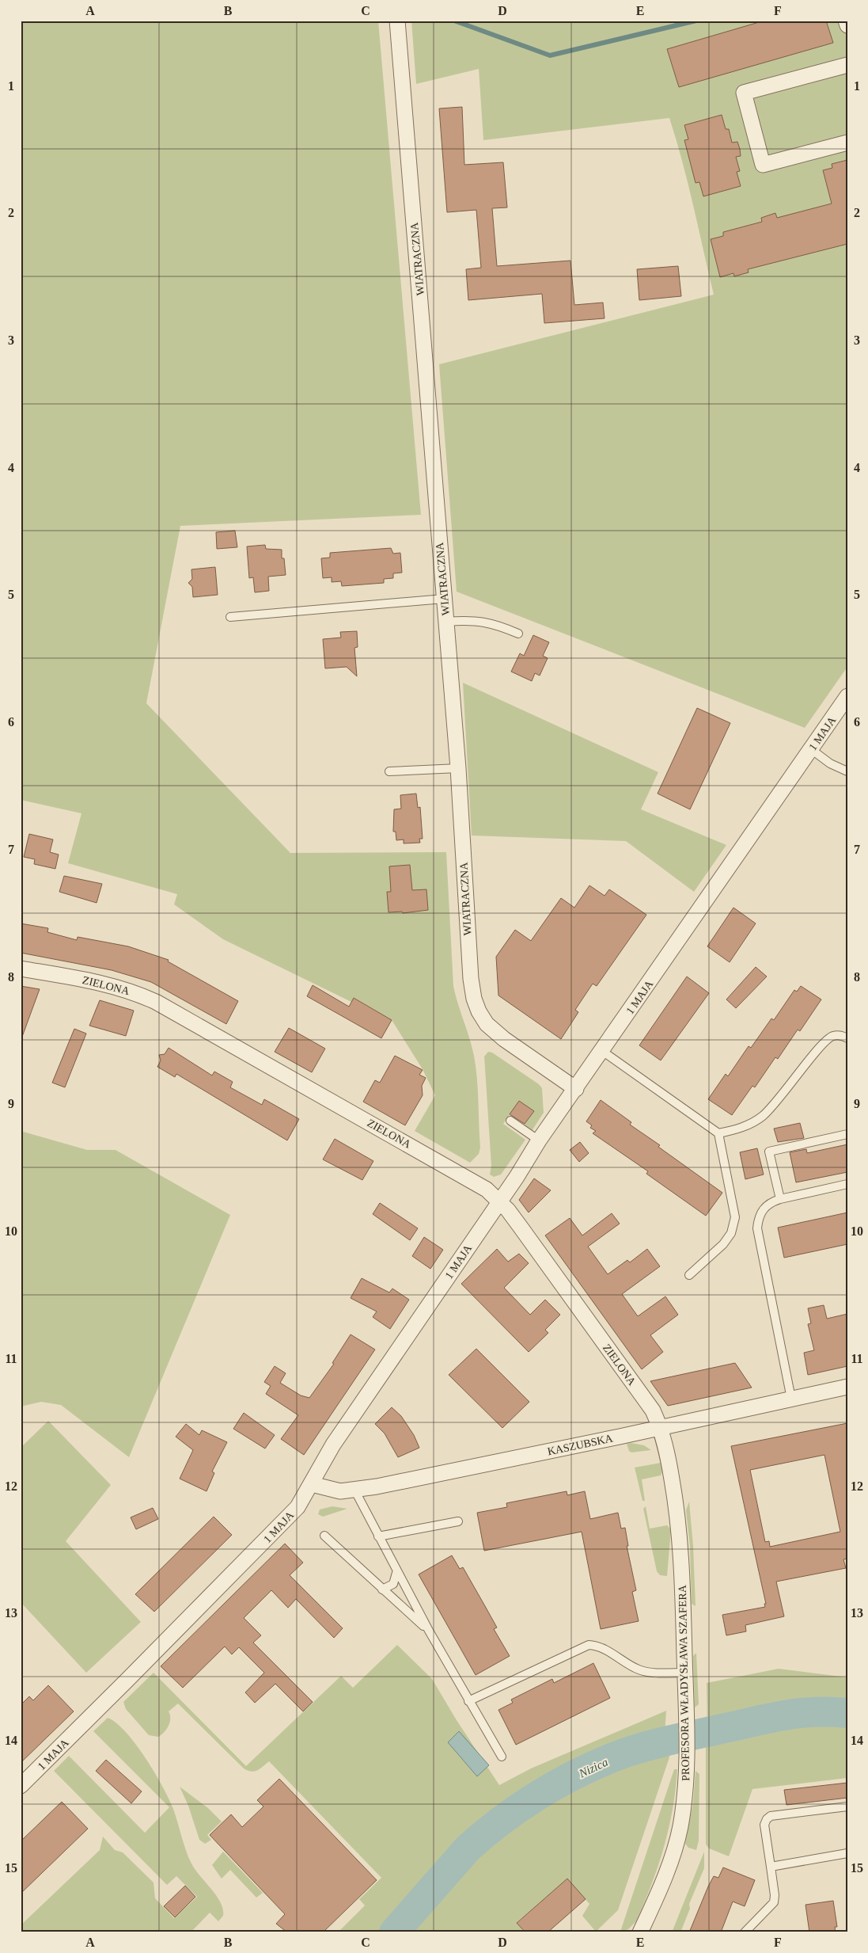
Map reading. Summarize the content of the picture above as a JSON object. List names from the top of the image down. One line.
{"streets":{"street":["WIATRACZNA","1 MAJA","ZIELONA","KASZUBSKA","PROFESORA WŁADYSŁAWA SZAFERA"]},"crossings":[["WIATRACZNA","1 MAJA"],["1 MAJA","ZIELONA"],["1 MAJA","KASZUBSKA"],["ZIELONA","KASZUBSKA"],["ZIELONA","PROFESORA WŁADYSŁAWA SZAFERA"],["KASZUBSKA","PROFESORA WŁADYSŁAWA SZAFERA"]],"water":["Nizica"],"grid":{"columns":["A","B","C","D","E","F"],"rows":["1","2","3","4","5","6","7","8","9","10","11","12","13","14","15"]}}
